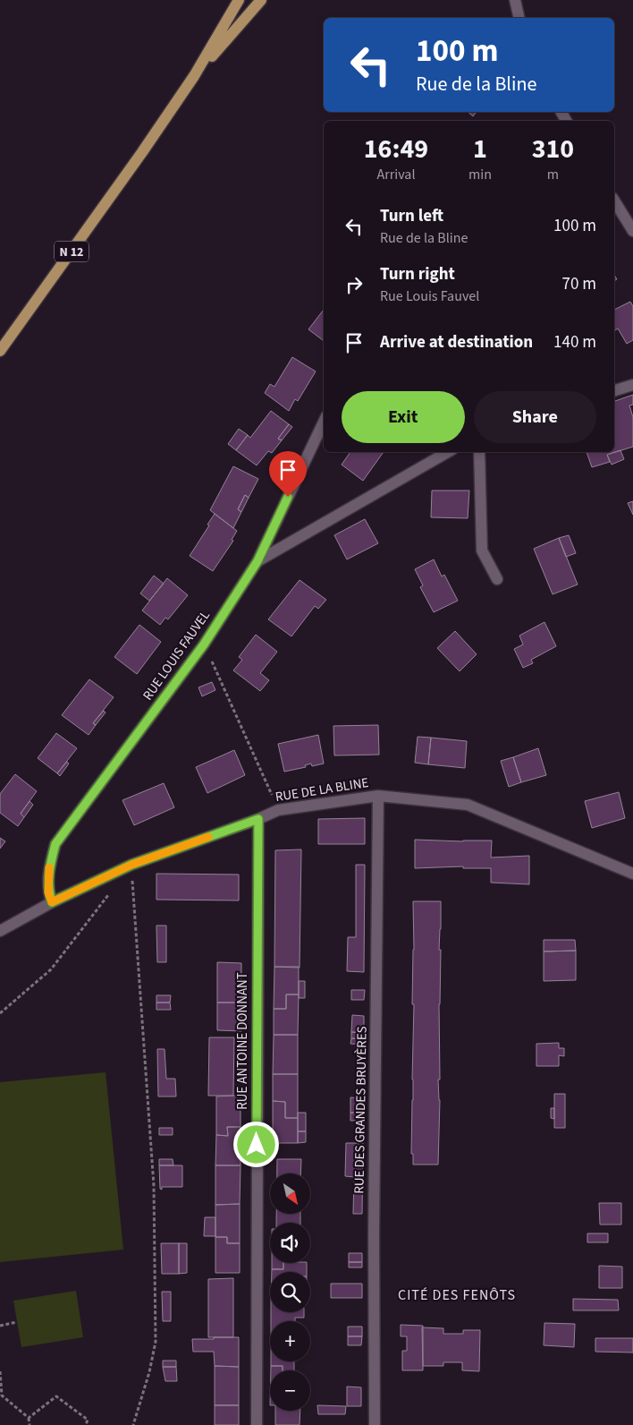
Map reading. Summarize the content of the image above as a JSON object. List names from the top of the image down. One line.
{"streets":{"main road":["N 12"],"street":["RUE LOUIS FAUVEL","RUE DE LA BLINE","RUE ANTOINE DONNANT","RUE DES GRANDES BRUYÈRES"]},"crossings":[["RUE LOUIS FAUVEL","RUE DE LA BLINE"],["RUE DE LA BLINE","RUE ANTOINE DONNANT"],["RUE DE LA BLINE","RUE DES GRANDES BRUYÈRES"]],"districts":["CITÉ DES FENÔTS"],"north":"bottom right","page":{"turn":["100 m","Rue de la Bline"],"eta":["16:49","Arrival","1","min","310","m"],"list":[{"name":"Turn left","note":"Rue de la Bline","value":"100 m"},{"name":"Turn right","note":"Rue Louis Fauvel","value":"70 m"},{"name":"Arrive at destination","value":"140 m"}],"buttons":["Exit","Share"],"map_buttons":["+","−"]}}
